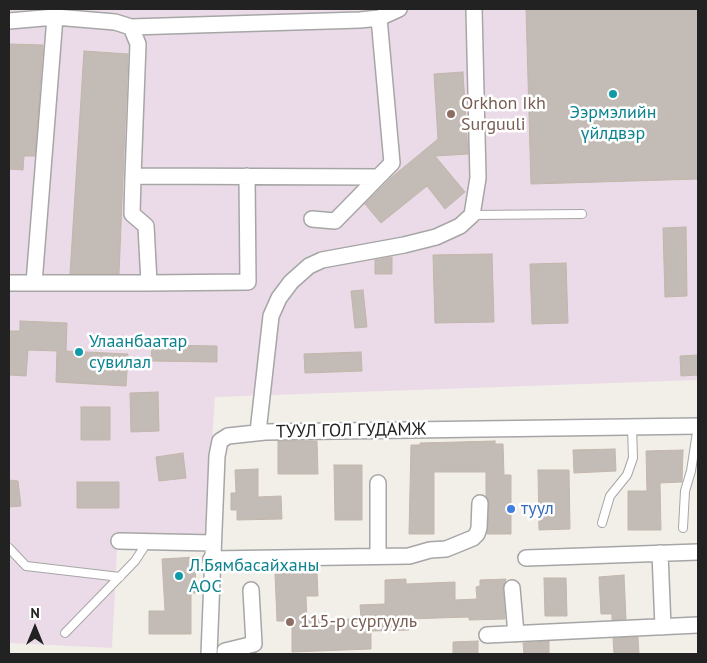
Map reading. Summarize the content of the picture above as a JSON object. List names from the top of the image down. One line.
{"streets":{"street":["ТУУЛ ГОЛ ГУДАМЖ"]},"places":["Ээрмэлийн үйлдвэр","Orkhon Ikh Surguuli","Улаанбаатар сувилал","туул","Л.Бямбасайханы АОС","115-р сургууль"],"north":"top"}
